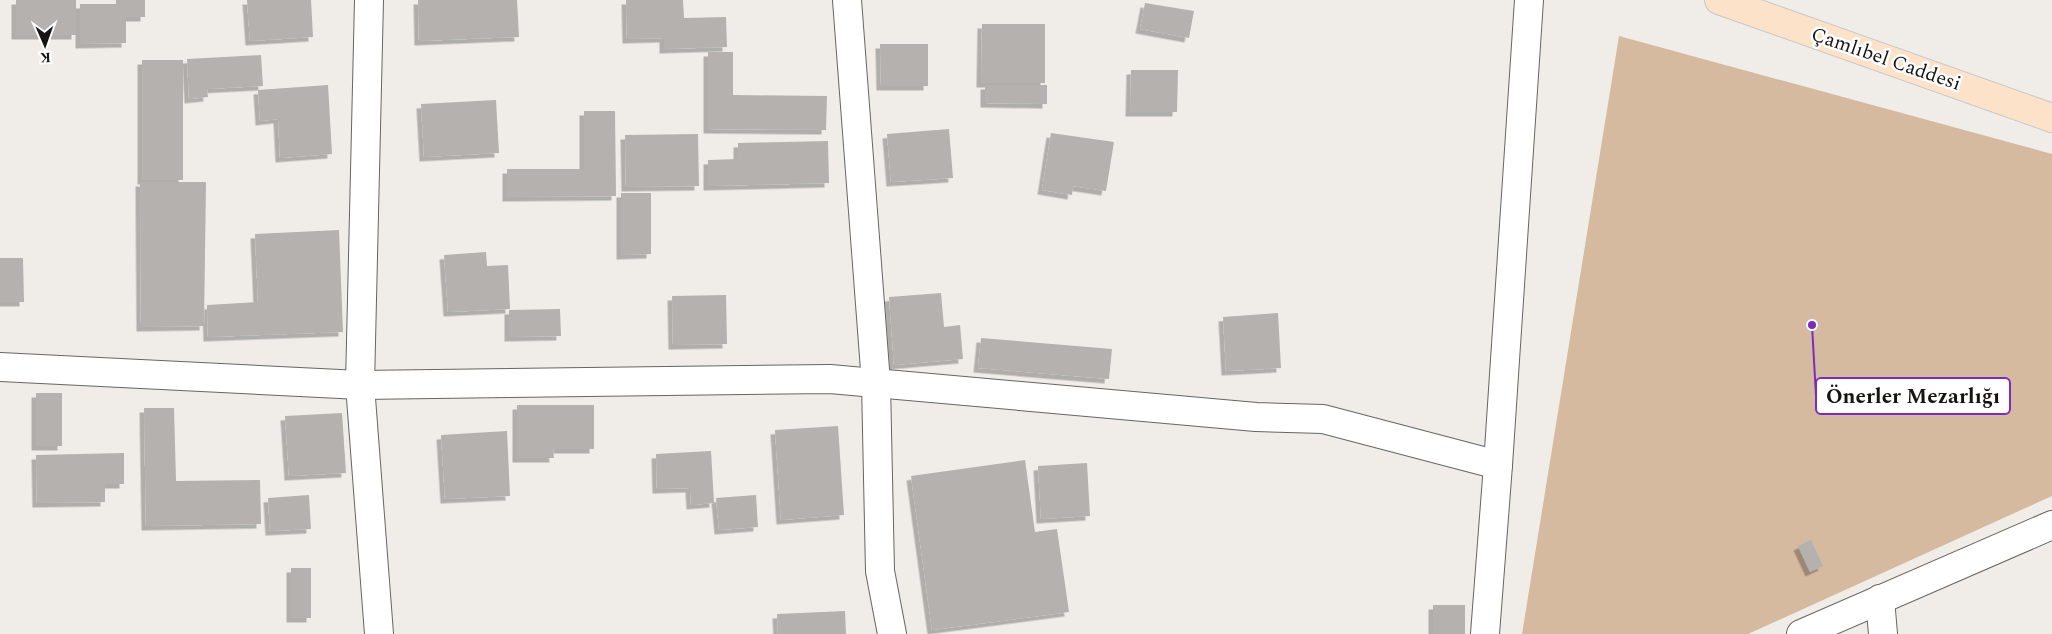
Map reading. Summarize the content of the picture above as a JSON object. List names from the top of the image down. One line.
{"streets":{"main road":["Çamlıbel Caddesi"]},"places":["Önerler Mezarlığı"],"north":"bottom"}
